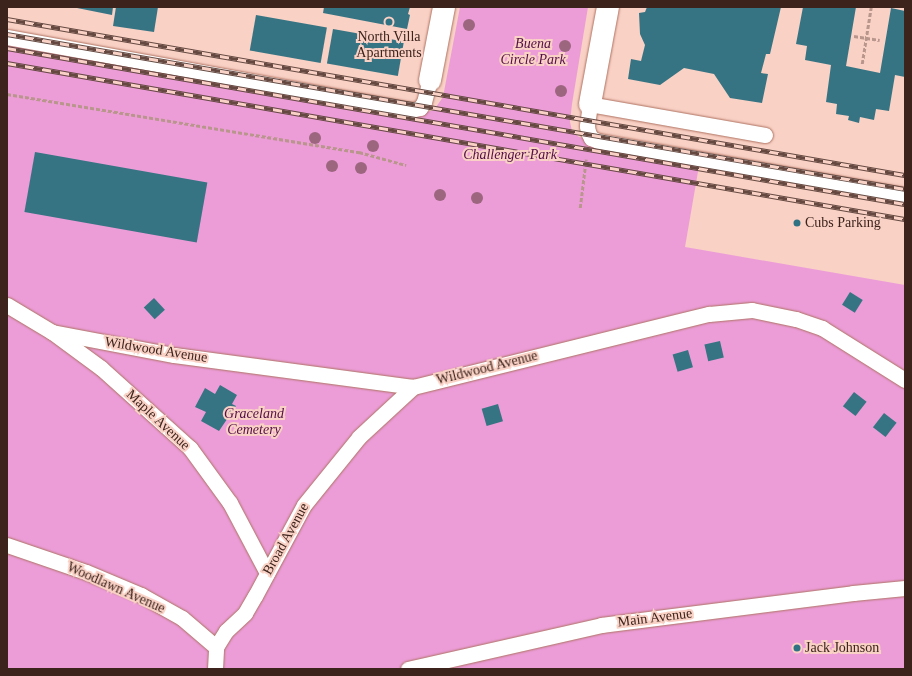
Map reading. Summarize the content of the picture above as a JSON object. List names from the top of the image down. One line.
{"streets":{"lane":["Wildwood Avenue","Maple Avenue","Broad Avenue","Woodlawn Avenue","Main Avenue"]},"crossings":[["Wildwood Avenue","Maple Avenue"],["Wildwood Avenue","Broad Avenue"],["Maple Avenue","Broad Avenue"],["Broad Avenue","Woodlawn Avenue"]],"parks":["Buena Circle Park","Challenger Park","Graceland Cemetery"],"places":["North Villa Apartments","Cubs Parking","Jack Johnson"]}
